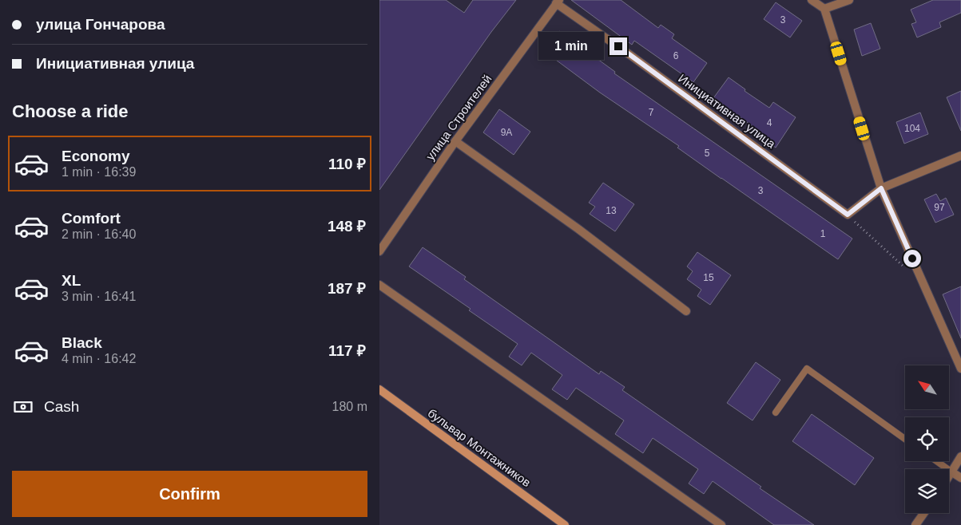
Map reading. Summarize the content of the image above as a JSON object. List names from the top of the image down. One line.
{"streets":{"street":["Инициативная улица","улица Строителей","бульвар Монтажников"]},"crossings":[["Инициативная улица","улица Строителей"]],"house_numbers":["3","6","7","4","104","9А","5","3","97","13","1","15"],"north":"top left","page":{"banner":["улица Гончарова","Инициативная улица"],"bubble":"1 min","heading":"Choose a ride","list":[{"name":"Economy","note":"1 min · 16:39","value":"110 ₽"},{"name":"Comfort","note":"2 min · 16:40","value":"148 ₽"},{"name":"XL","note":"3 min · 16:41","value":"187 ₽"},{"name":"Black","note":"4 min · 16:42","value":"117 ₽"}],"pay":["Cash","180 m"],"buttons":"Confirm"}}
